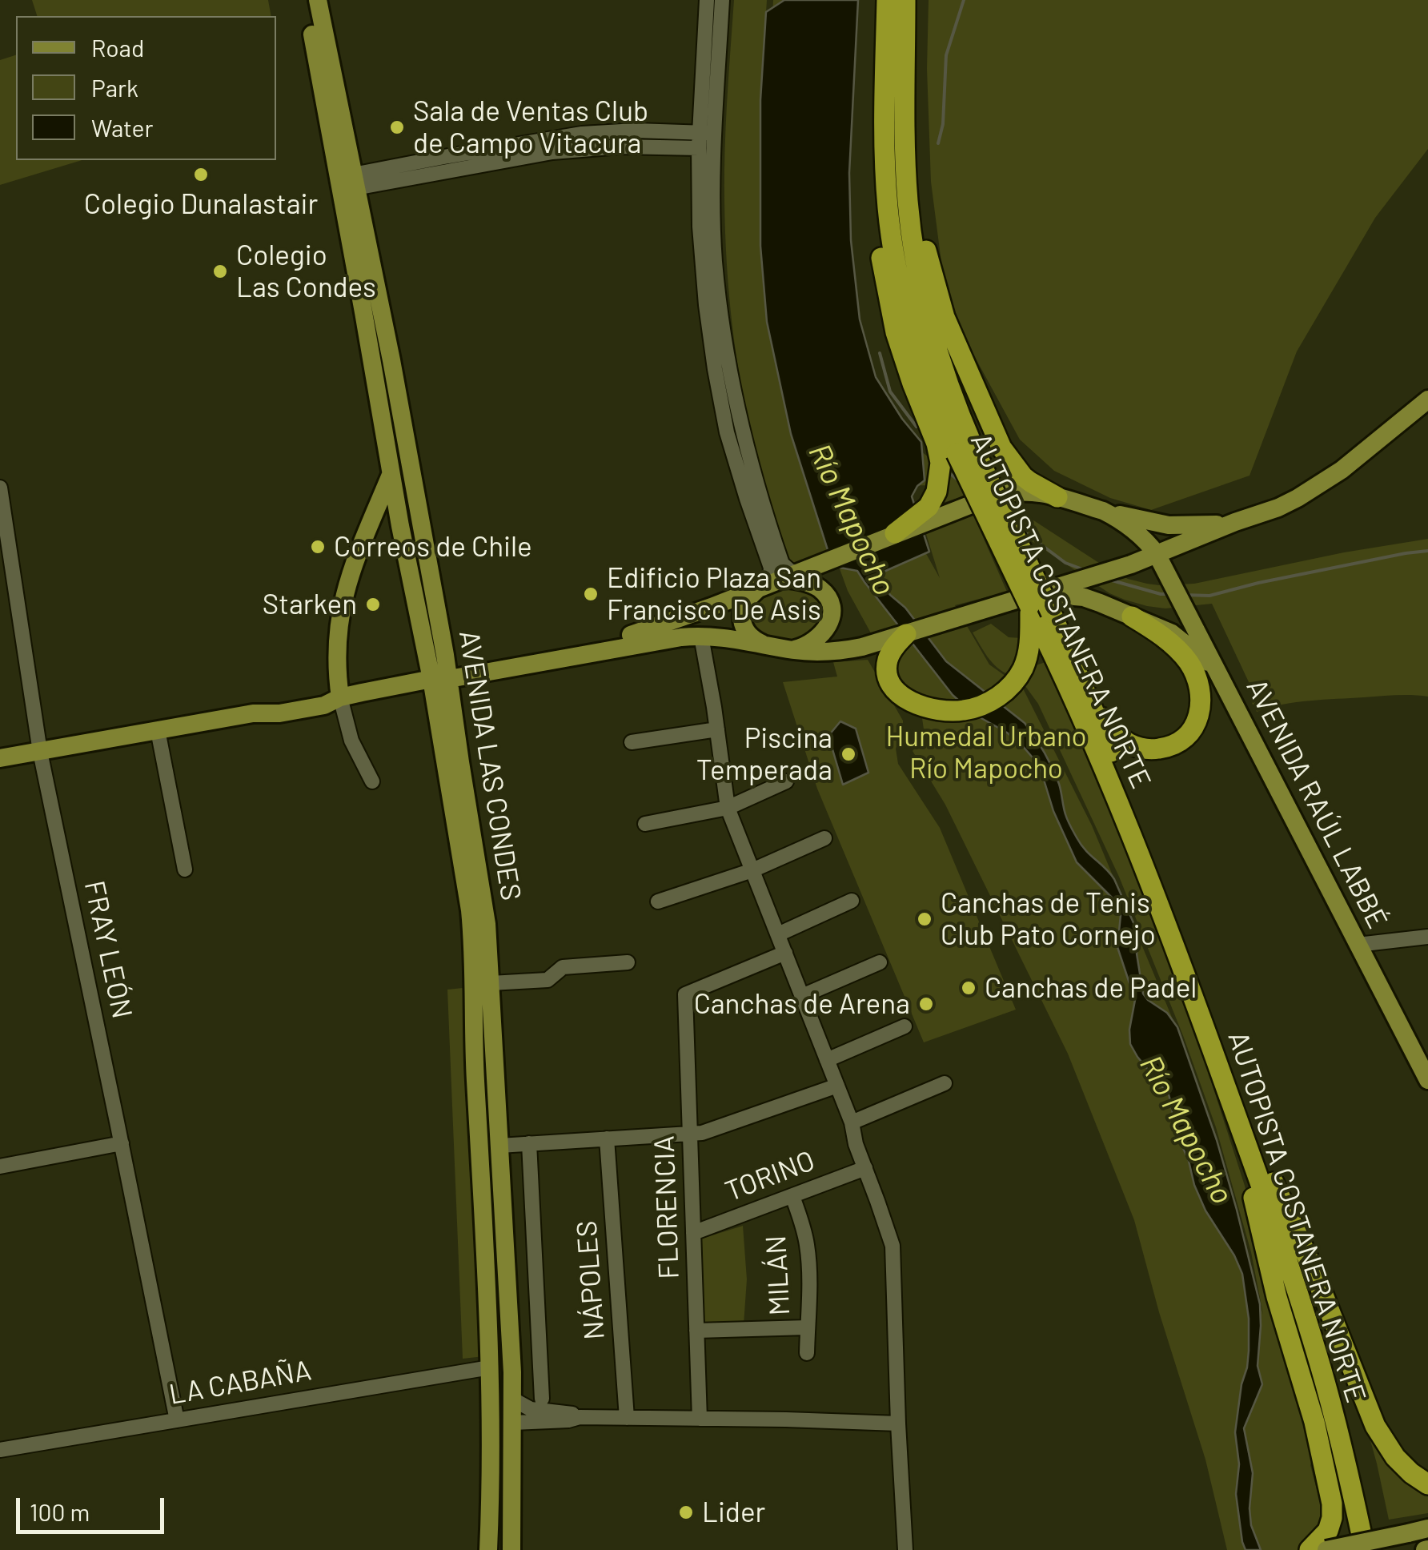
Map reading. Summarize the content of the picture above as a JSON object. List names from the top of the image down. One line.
{"streets":{"highway":["AUTOPISTA COSTANERA NORTE"],"main road":["AVENIDA LAS CONDES","AVENIDA RAÚL LABBÉ"],"street":["FRAY LEÓN","TORINO","FLORENCIA","MILÁN","NÁPOLES","LA CABAÑA"]},"crossings":[["AVENIDA LAS CONDES","LA CABAÑA"],["FRAY LEÓN","LA CABAÑA"],["TORINO","FLORENCIA"],["TORINO","MILÁN"]],"water":["Río Mapocho"],"parks":["Humedal Urbano Río Mapocho"],"places":["Sala de Ventas Club de Campo Vitacura","Colegio Dunalastair","Colegio Las Condes","Correos de Chile","Edificio Plaza San Francisco De Asis","Starken","Piscina Temperada","Canchas de Tenis Club Pato Cornejo","Canchas de Padel","Canchas de Arena","Lider"],"legend":["Road","Park","Water"],"scale_bar":"100 m"}
